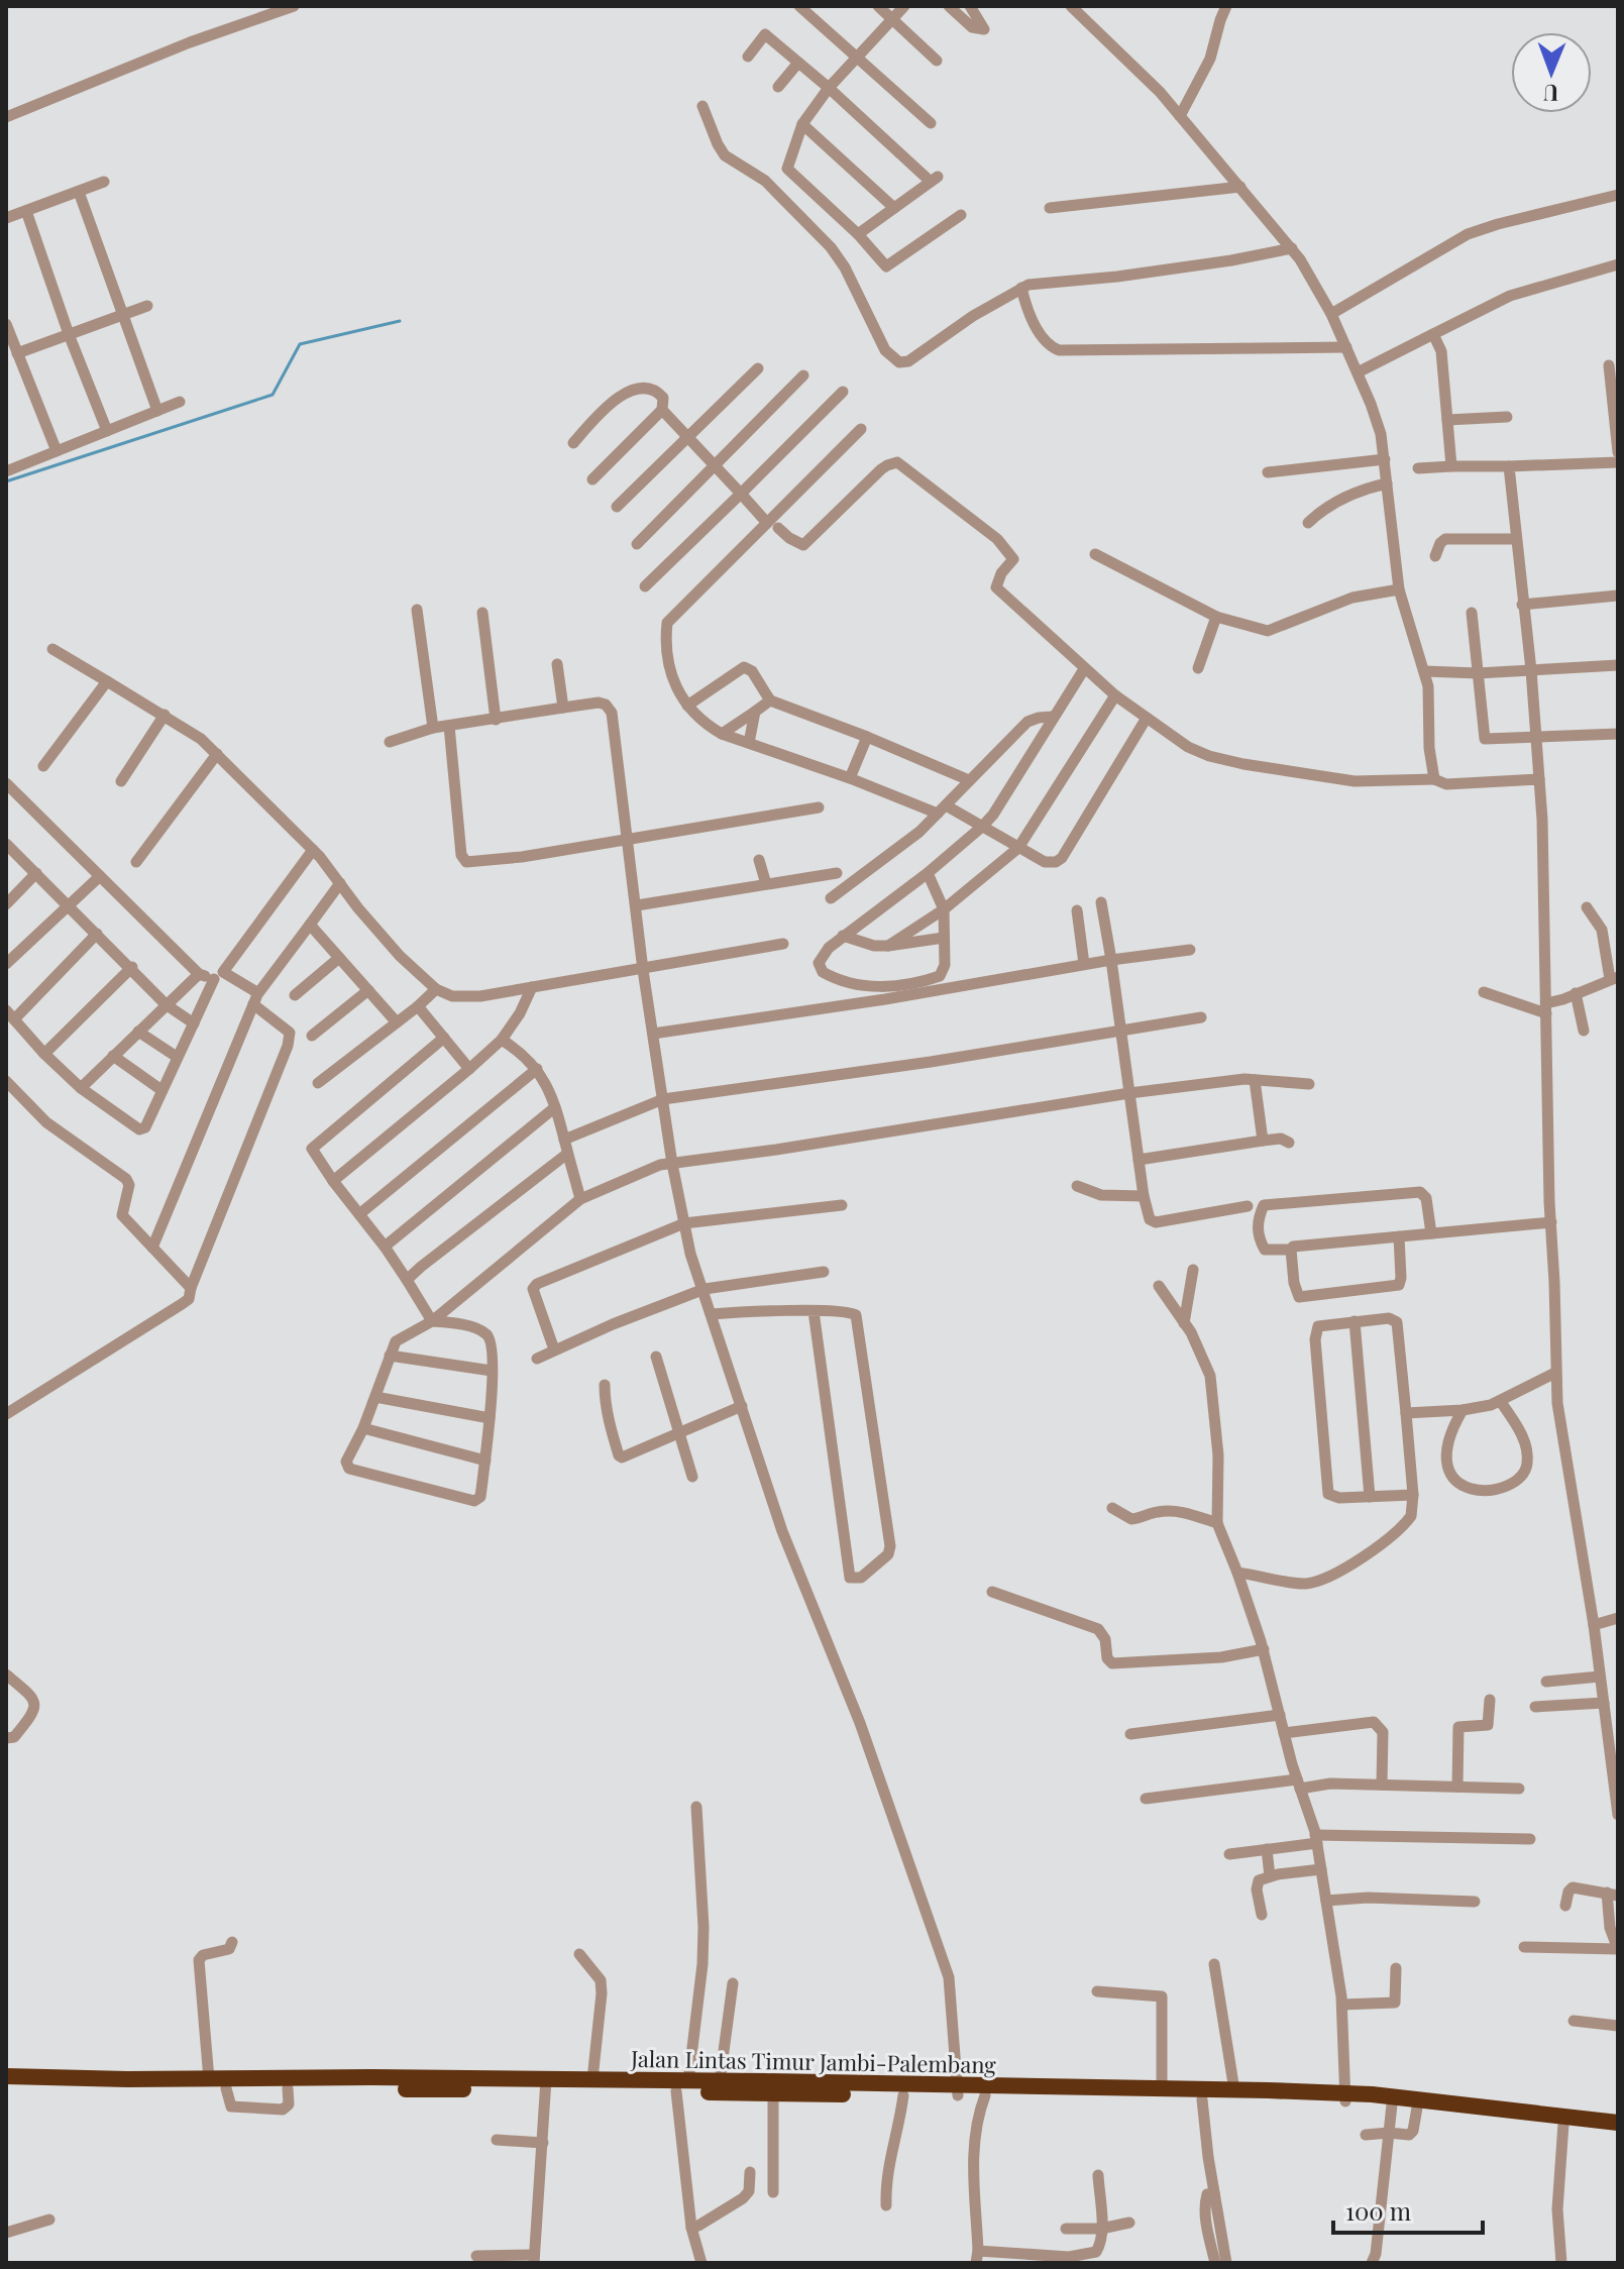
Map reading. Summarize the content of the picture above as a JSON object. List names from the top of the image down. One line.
{"streets":{"highway":["Jalan Lintas Timur Jambi-Palembang"]},"scale_bar":"100 m","north":"bottom"}
